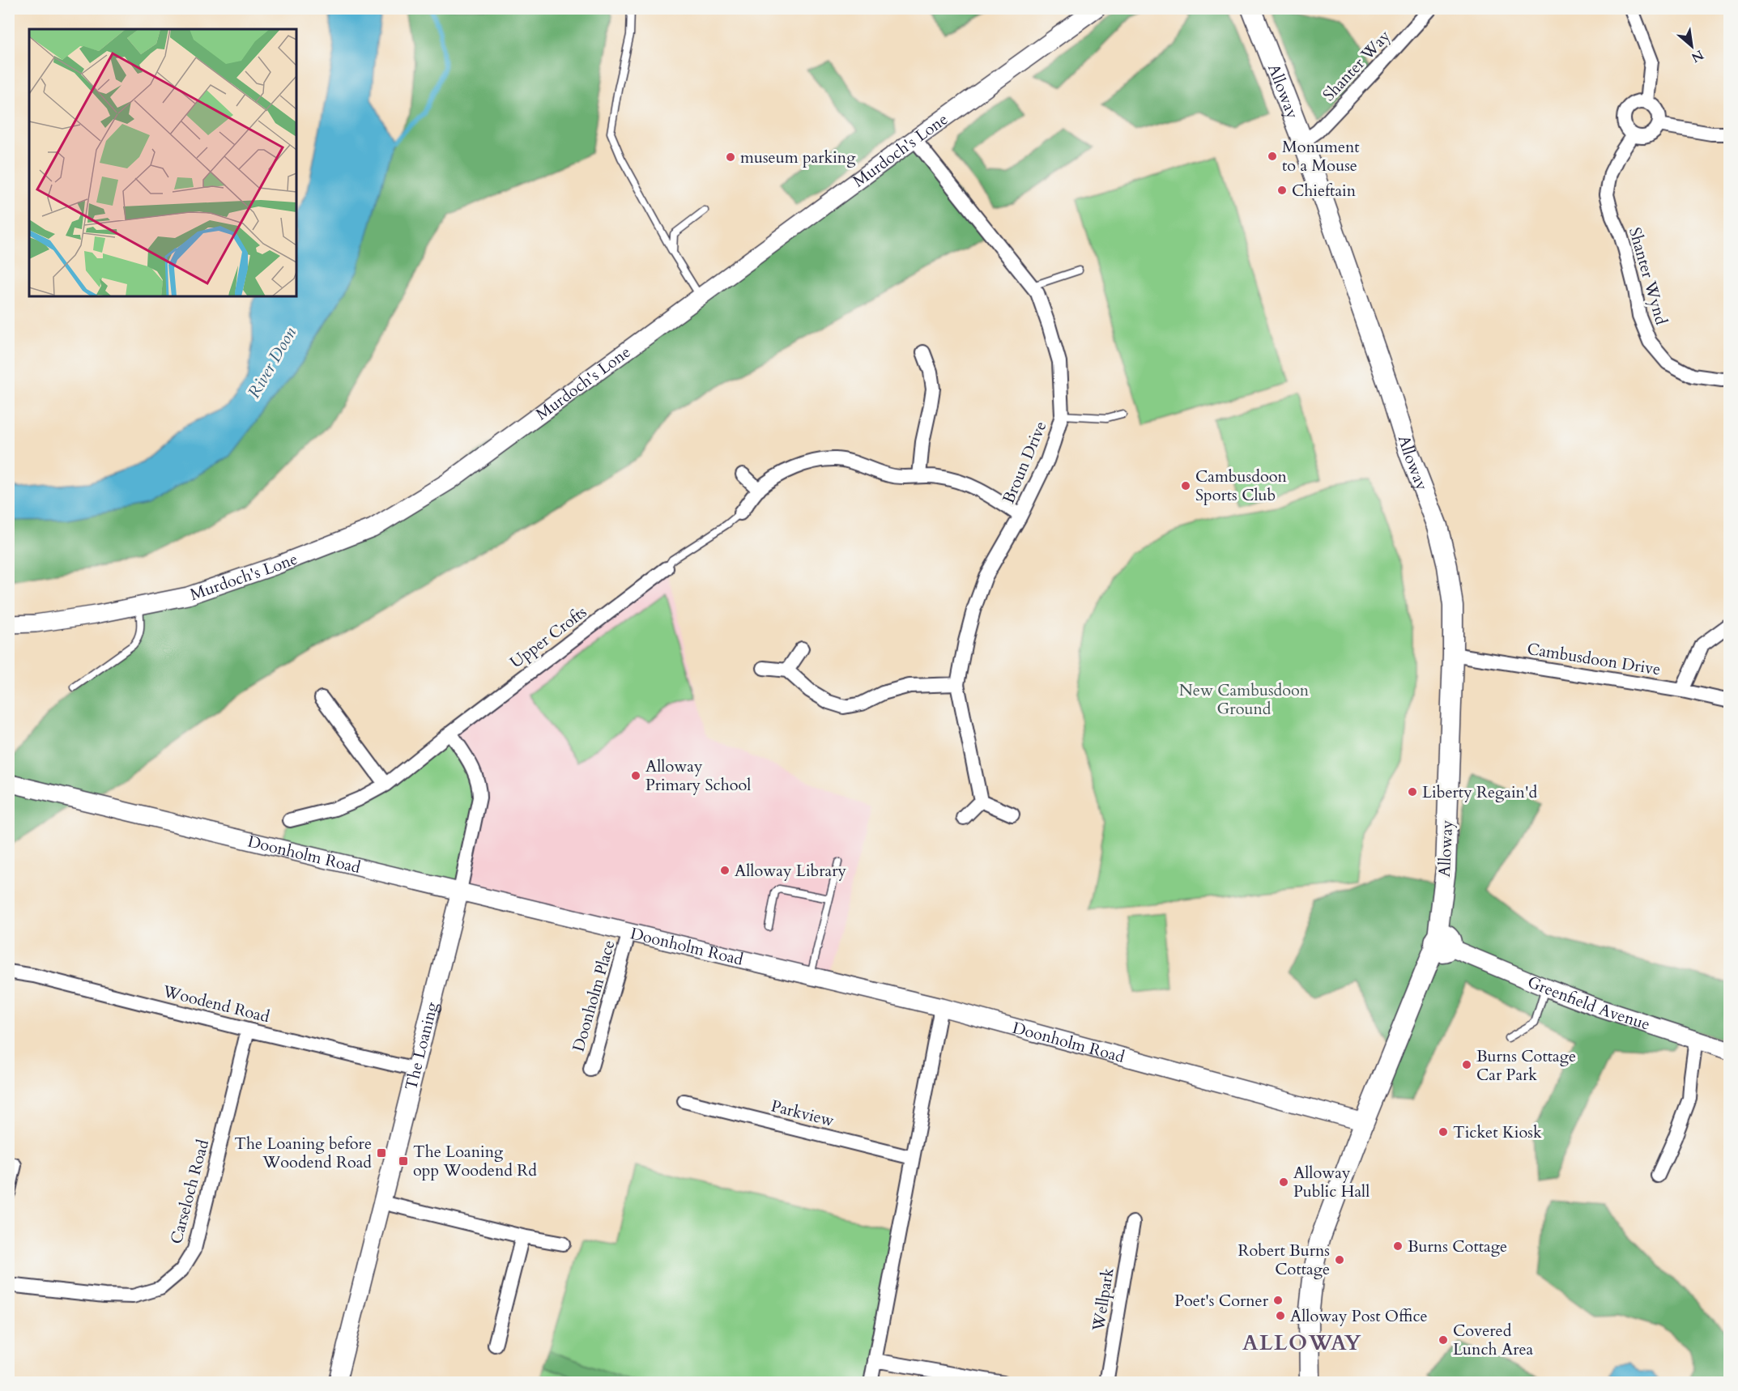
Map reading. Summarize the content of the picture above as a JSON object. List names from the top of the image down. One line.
{"streets":{"main road":["Alloway"],"street":["Shanter Way","Murdoch's Lone","Shanter Wynd","Broun Drive","Upper Crofts","Cambusdoon Drive","Doonholm Road","Doonholm Place","Greenfield Avenue","Woodend Road","The Loaning","Parkview","Carseloch Road","Wellpark"]},"crossings":[["Shanter Way","Alloway"],["Alloway","Cambusdoon Drive"],["Alloway","Doonholm Road"],["Alloway","Greenfield Avenue"],["Murdoch's Lone","Broun Drive"],["Doonholm Road","Doonholm Place"],["Doonholm Road","The Loaning"],["Woodend Road","The Loaning"],["Woodend Road","Carseloch Road"]],"districts":["ALLOWAY"],"water":["River Doon"],"parks":["New Cambusdoon Ground"],"places":{"other":["Monument to a Mouse","museum parking","Chieftain","Cambusdoon Sports Club","Alloway Primary School","Liberty Regain'd","Alloway Library","Burns Cottage Car Park","Ticket Kiosk","Alloway Public Hall","Burns Cottage","Robert Burns Cottage","Poet's Corner","Alloway Post Office","Covered Lunch Area"],"transit":["The Loaning before Woodend Road","The Loaning opp Woodend Rd"]},"north":"bottom right"}
